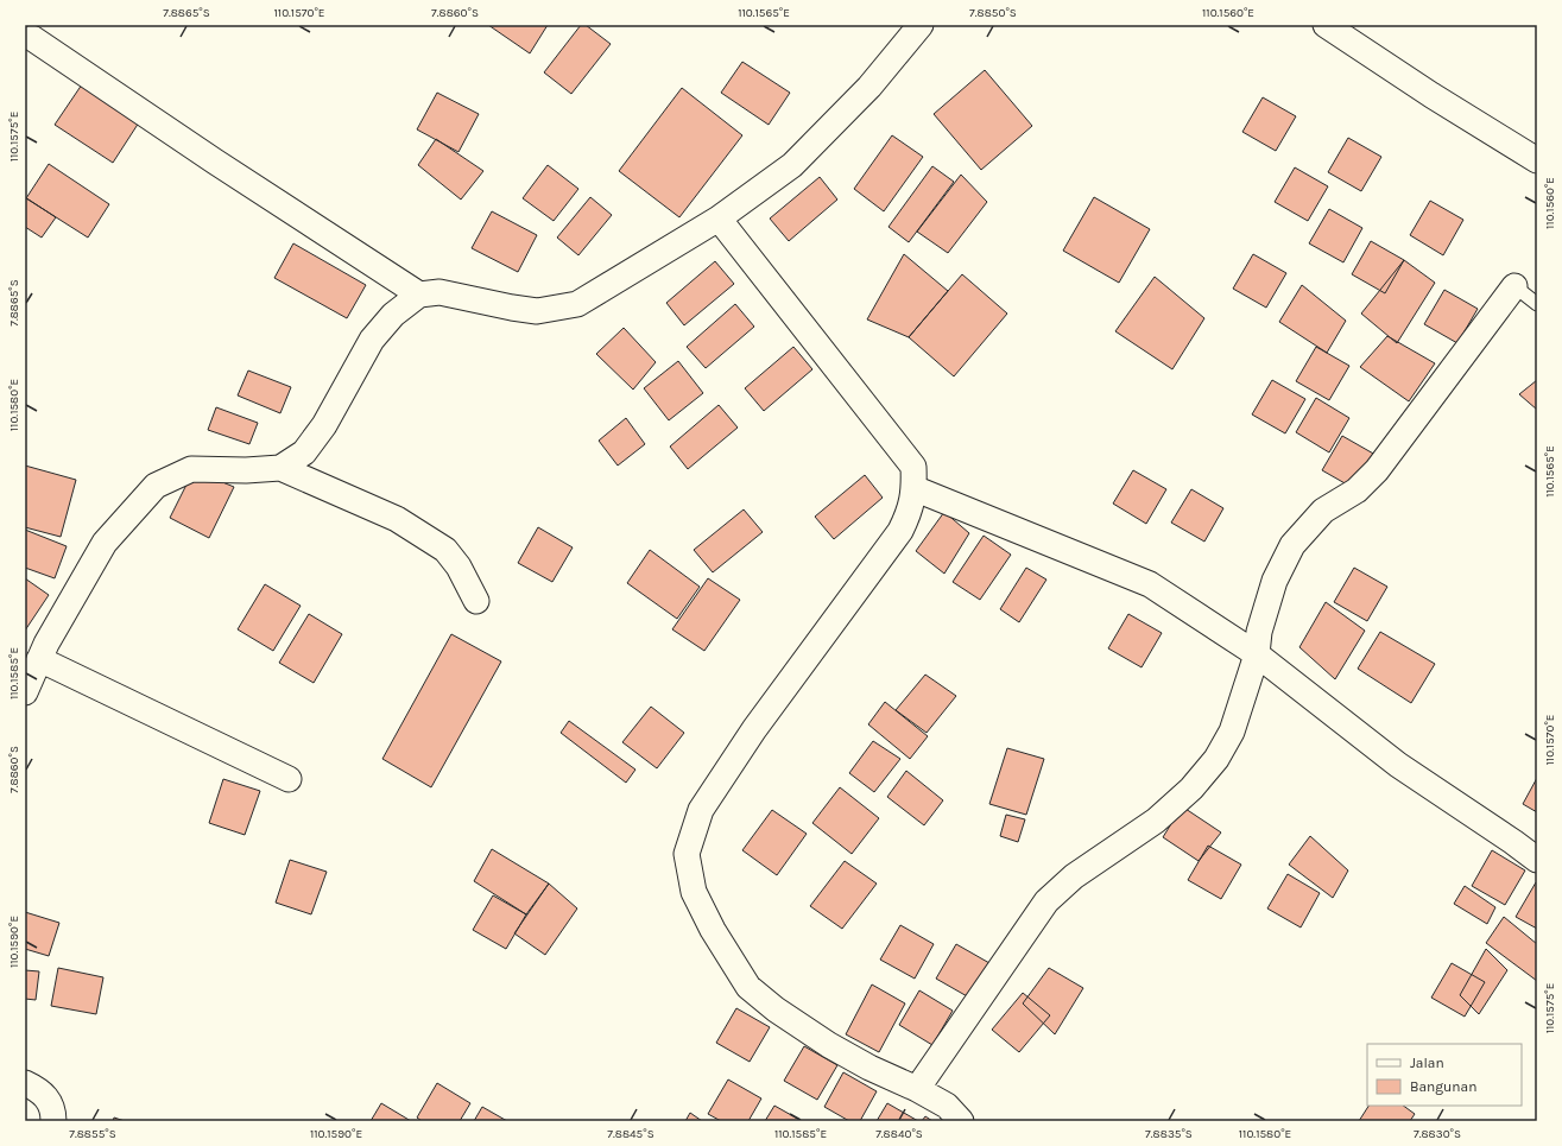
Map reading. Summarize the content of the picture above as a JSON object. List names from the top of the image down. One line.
{"legend":["Jalan","Bangunan"],"coordinates":["7.8865°S","110.1570°E","7.8860°S","110.1565°E","7.8850°S","110.1560°E","110.1575°E","110.1580°E","110.1585°E","110.1590°E","7.8855°S","7.8845°S","7.8840°S","7.8835°S","7.8830°S"]}
